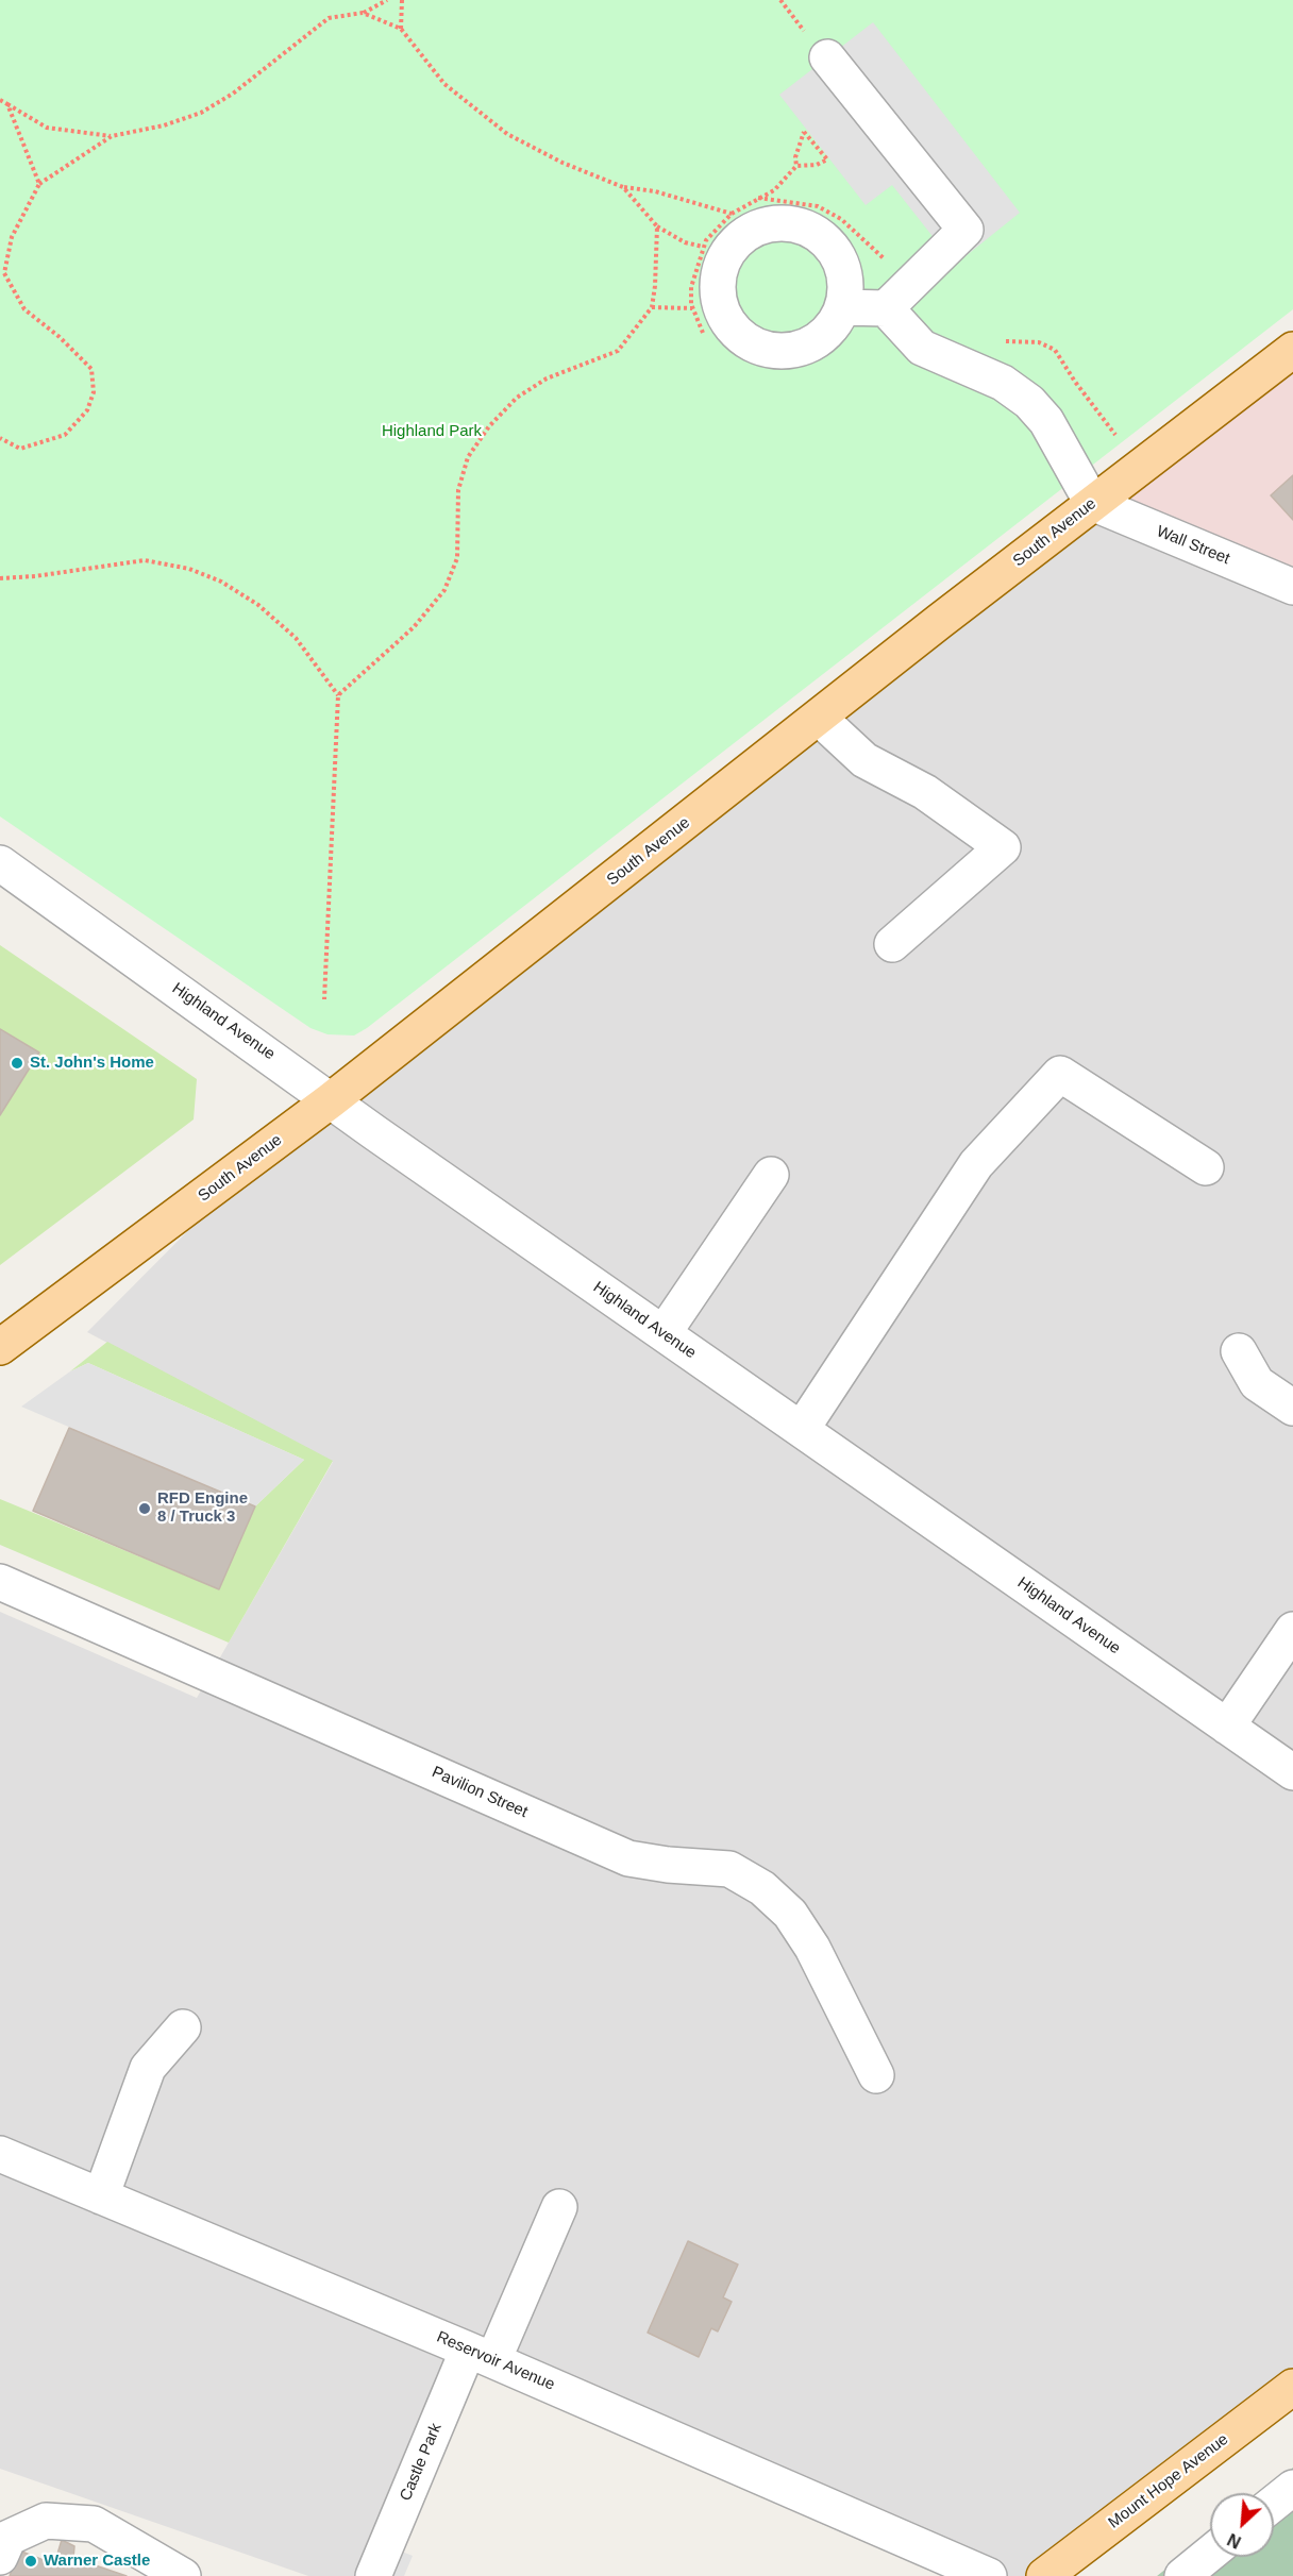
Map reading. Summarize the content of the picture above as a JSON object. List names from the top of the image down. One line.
{"streets":{"main road":["South Avenue","Mount Hope Avenue"],"street":["Wall Street","Highland Avenue","Pavilion Street","Reservoir Avenue","Castle Park"]},"crossings":[["South Avenue","Wall Street"],["South Avenue","Highland Avenue"],["Reservoir Avenue","Castle Park"]],"parks":["Highland Park"],"places":["St. John's Home","RFD Engine 8 / Truck 3","Warner Castle"],"north":"bottom left"}
